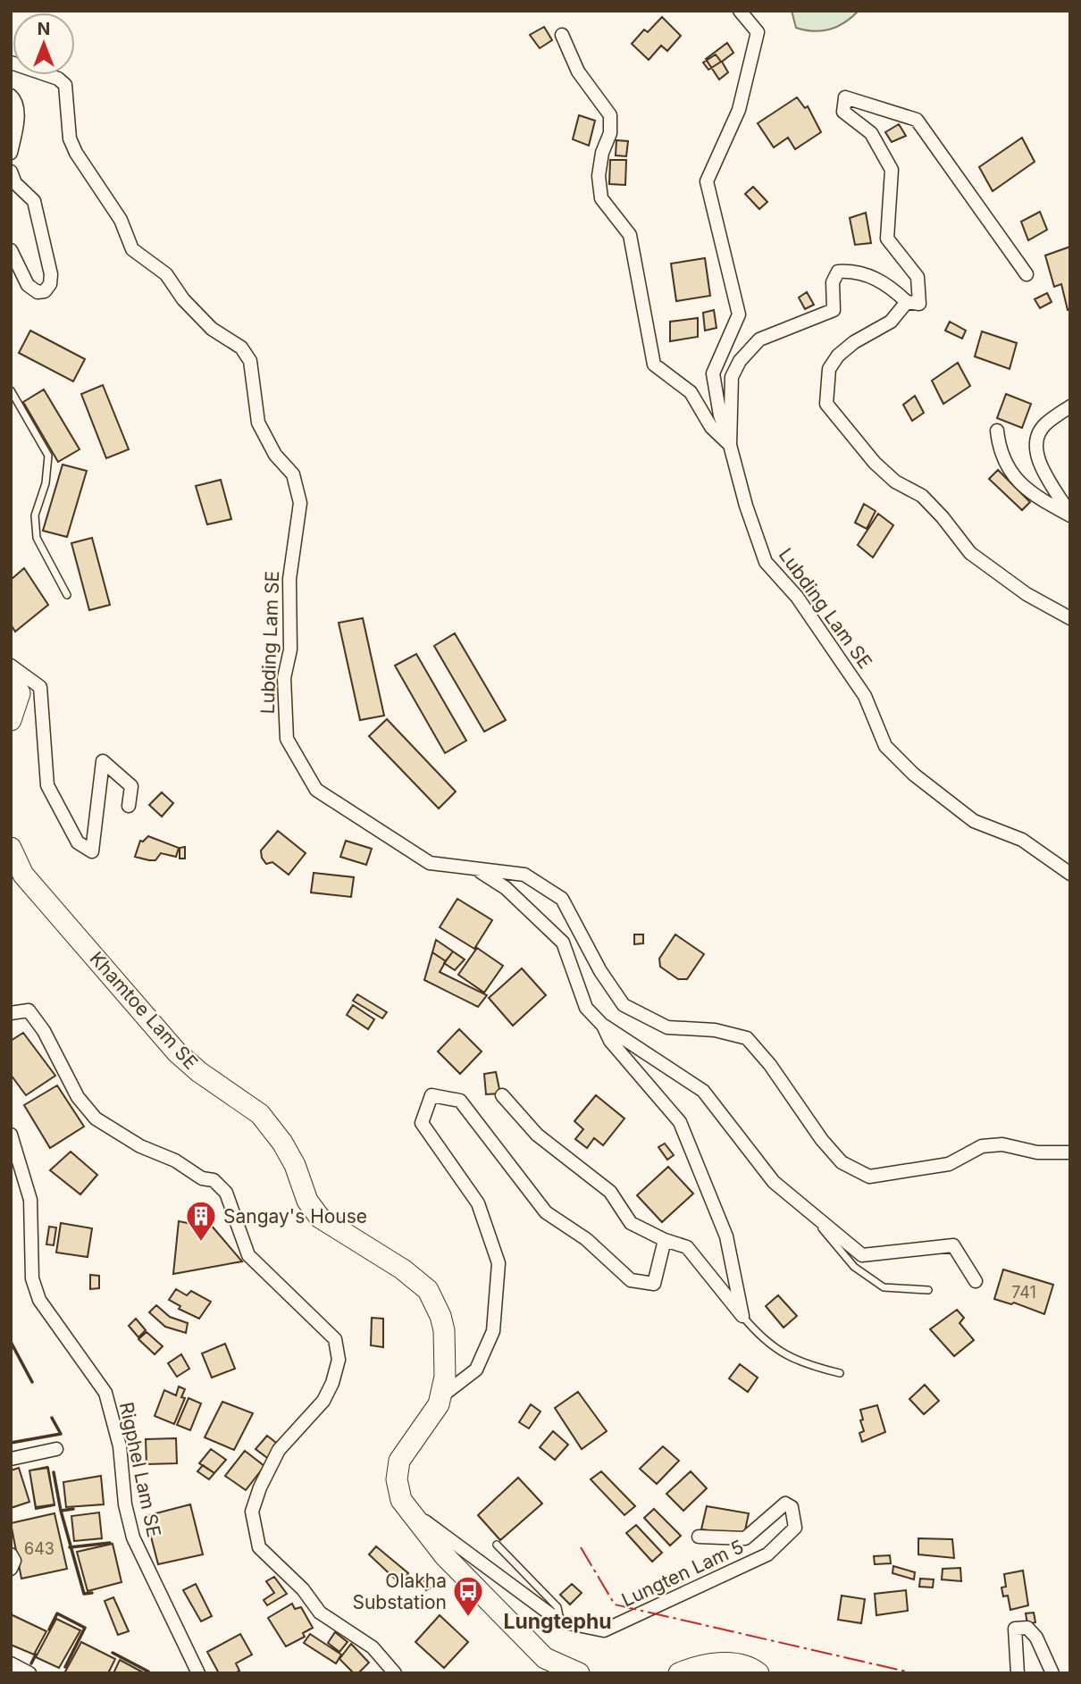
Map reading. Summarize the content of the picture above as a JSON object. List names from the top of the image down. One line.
{"streets":{"main road":["Khamtoe Lam SE"],"street":["Lubding Lam SE","Rigphel Lam SE","Lungten Lam 5"]},"crossings":[["Khamtoe Lam SE","Lungten Lam 5"]],"districts":["Lungtephu"],"places":{"building":["Sangay's House"],"bus stop":["Olakha Substation"]},"house_numbers":["741","643"],"north":"top"}
